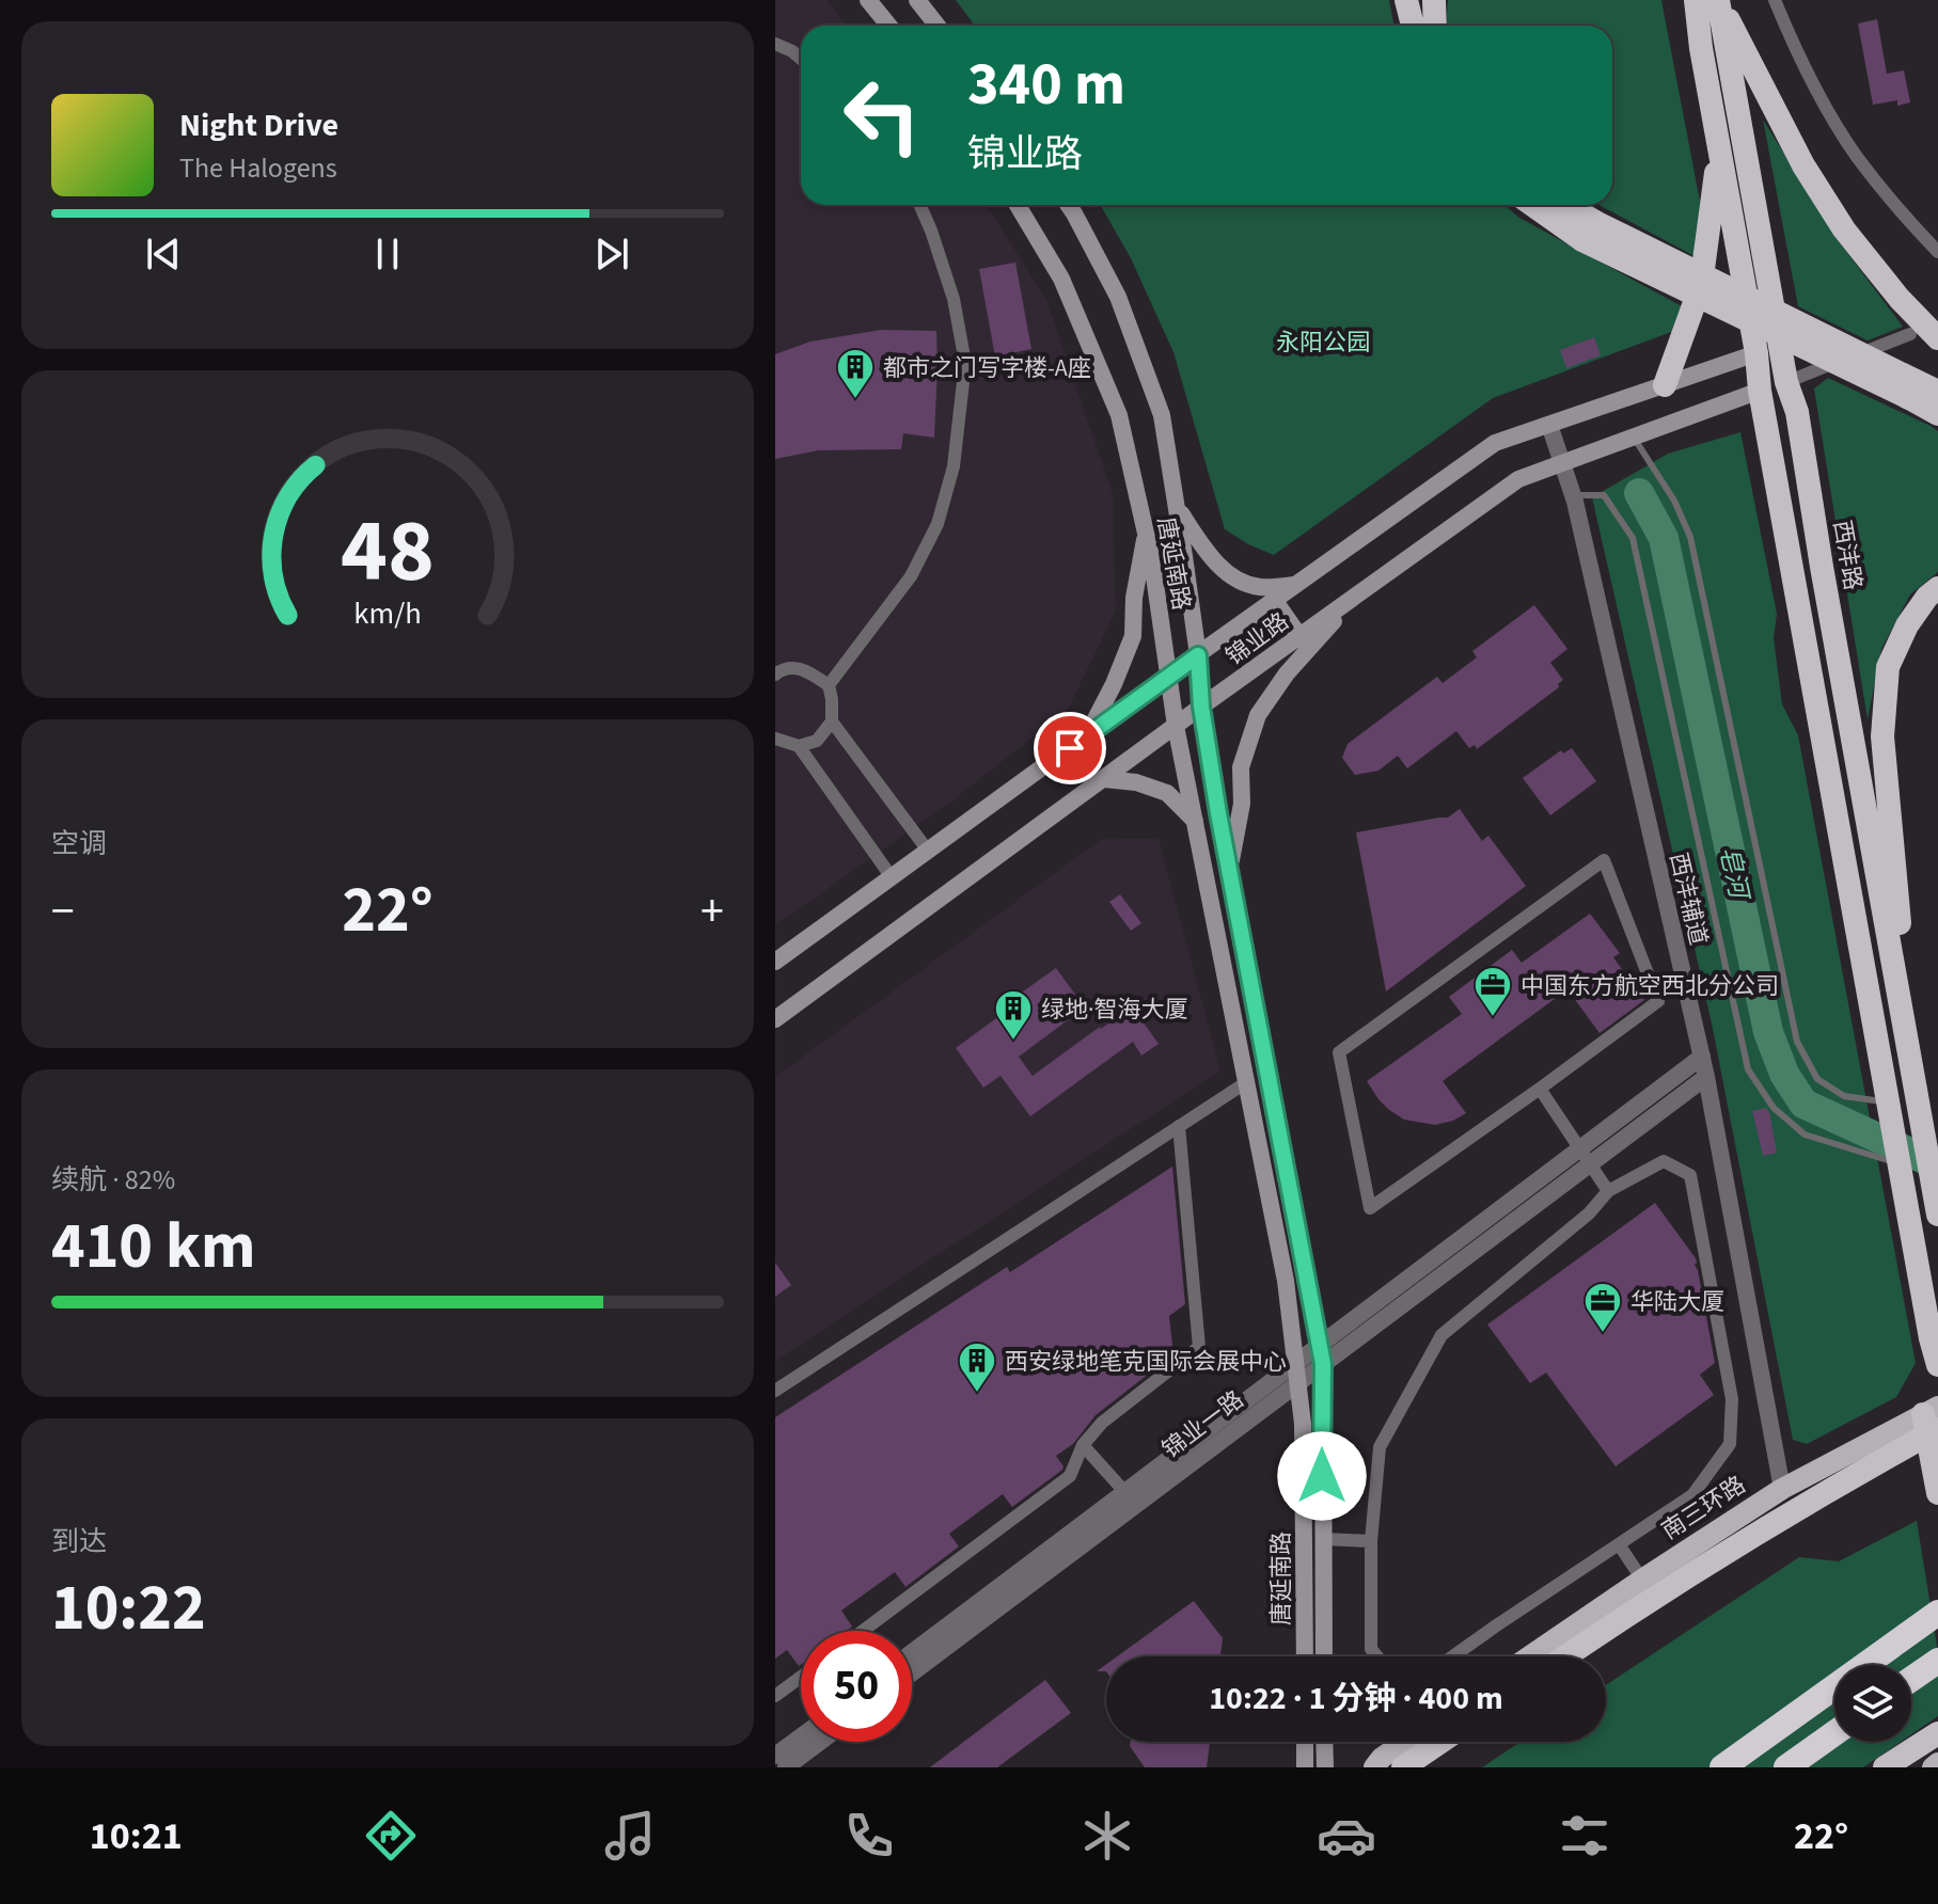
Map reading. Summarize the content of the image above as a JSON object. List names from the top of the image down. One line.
{"streets":{"highway":["西沣路"],"main road":["唐延南路","锦业路","南三环路"],"street":["西沣辅道","锦业一路"]},"crossings":[["唐延南路","锦业路"],["唐延南路","锦业一路"],["锦业路","西沣辅道"],["西沣辅道","锦业一路"],["西沣辅道","南三环路"]],"water":["皂河"],"parks":["永阳公园"],"places":{"building":["都市之门写字楼-A座","绿地·智海大厦","西安绿地笔克国际会展中心"],"office":["中国东方航空西北分公司","华陆大厦"]},"page":{"turn":["340 m","锦业路"],"song":["Night Drive","The Halogens"],"tile":["空调",["续航 · 82%","410 km"],["到达","10:22"]],"heat":["−","22°","+"],"limit":"50","trip":"10:22 · 1 分钟 · 400 m","tabs":["10:21","22°"],"gauge":["48","km/h"]}}
